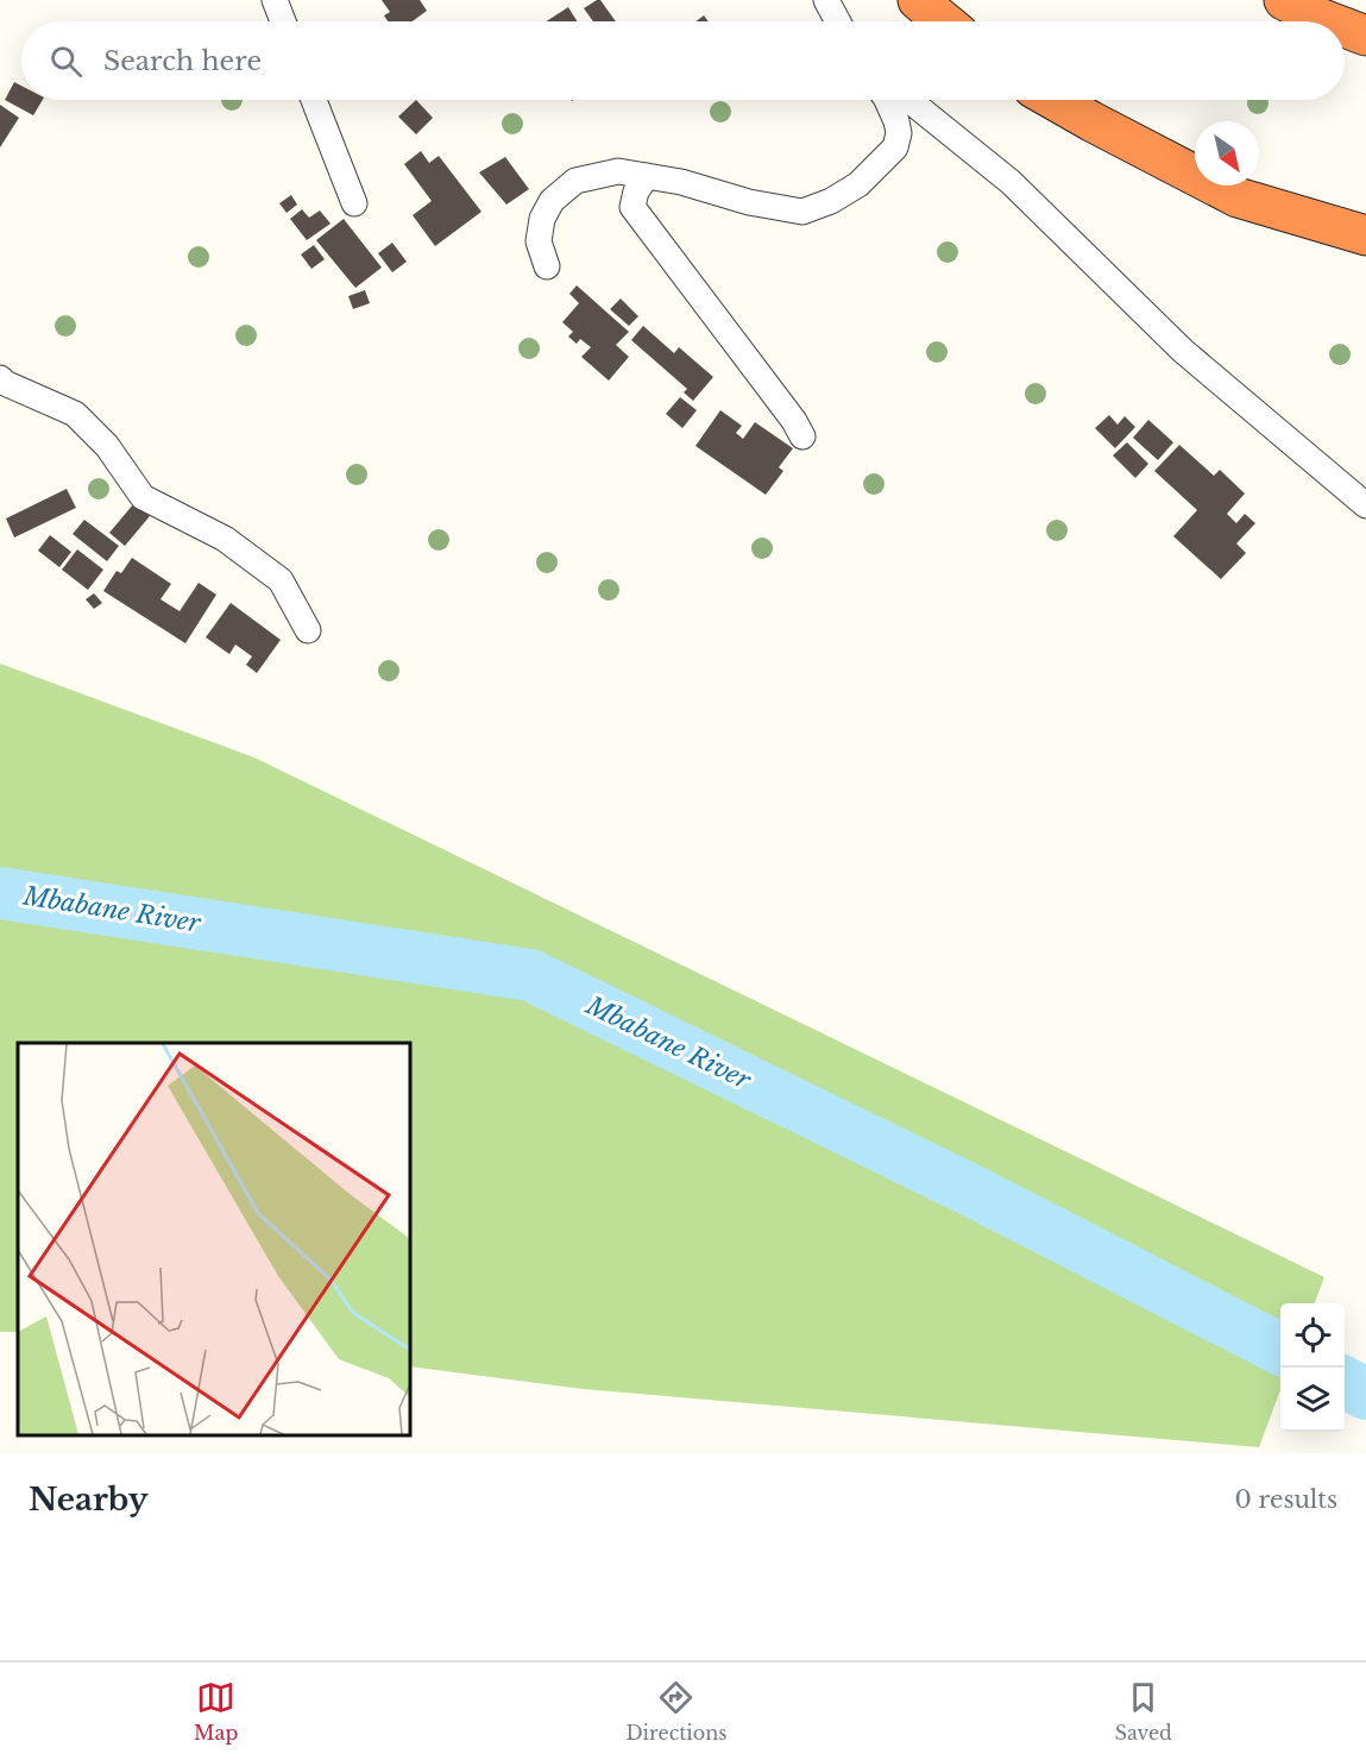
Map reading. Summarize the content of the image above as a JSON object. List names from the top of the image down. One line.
{"water":["Mbabane River"],"north":"bottom right","page":{"search":"Search here","heading":["Nearby","0 results"],"nav":["Map","Directions","Saved"]}}
